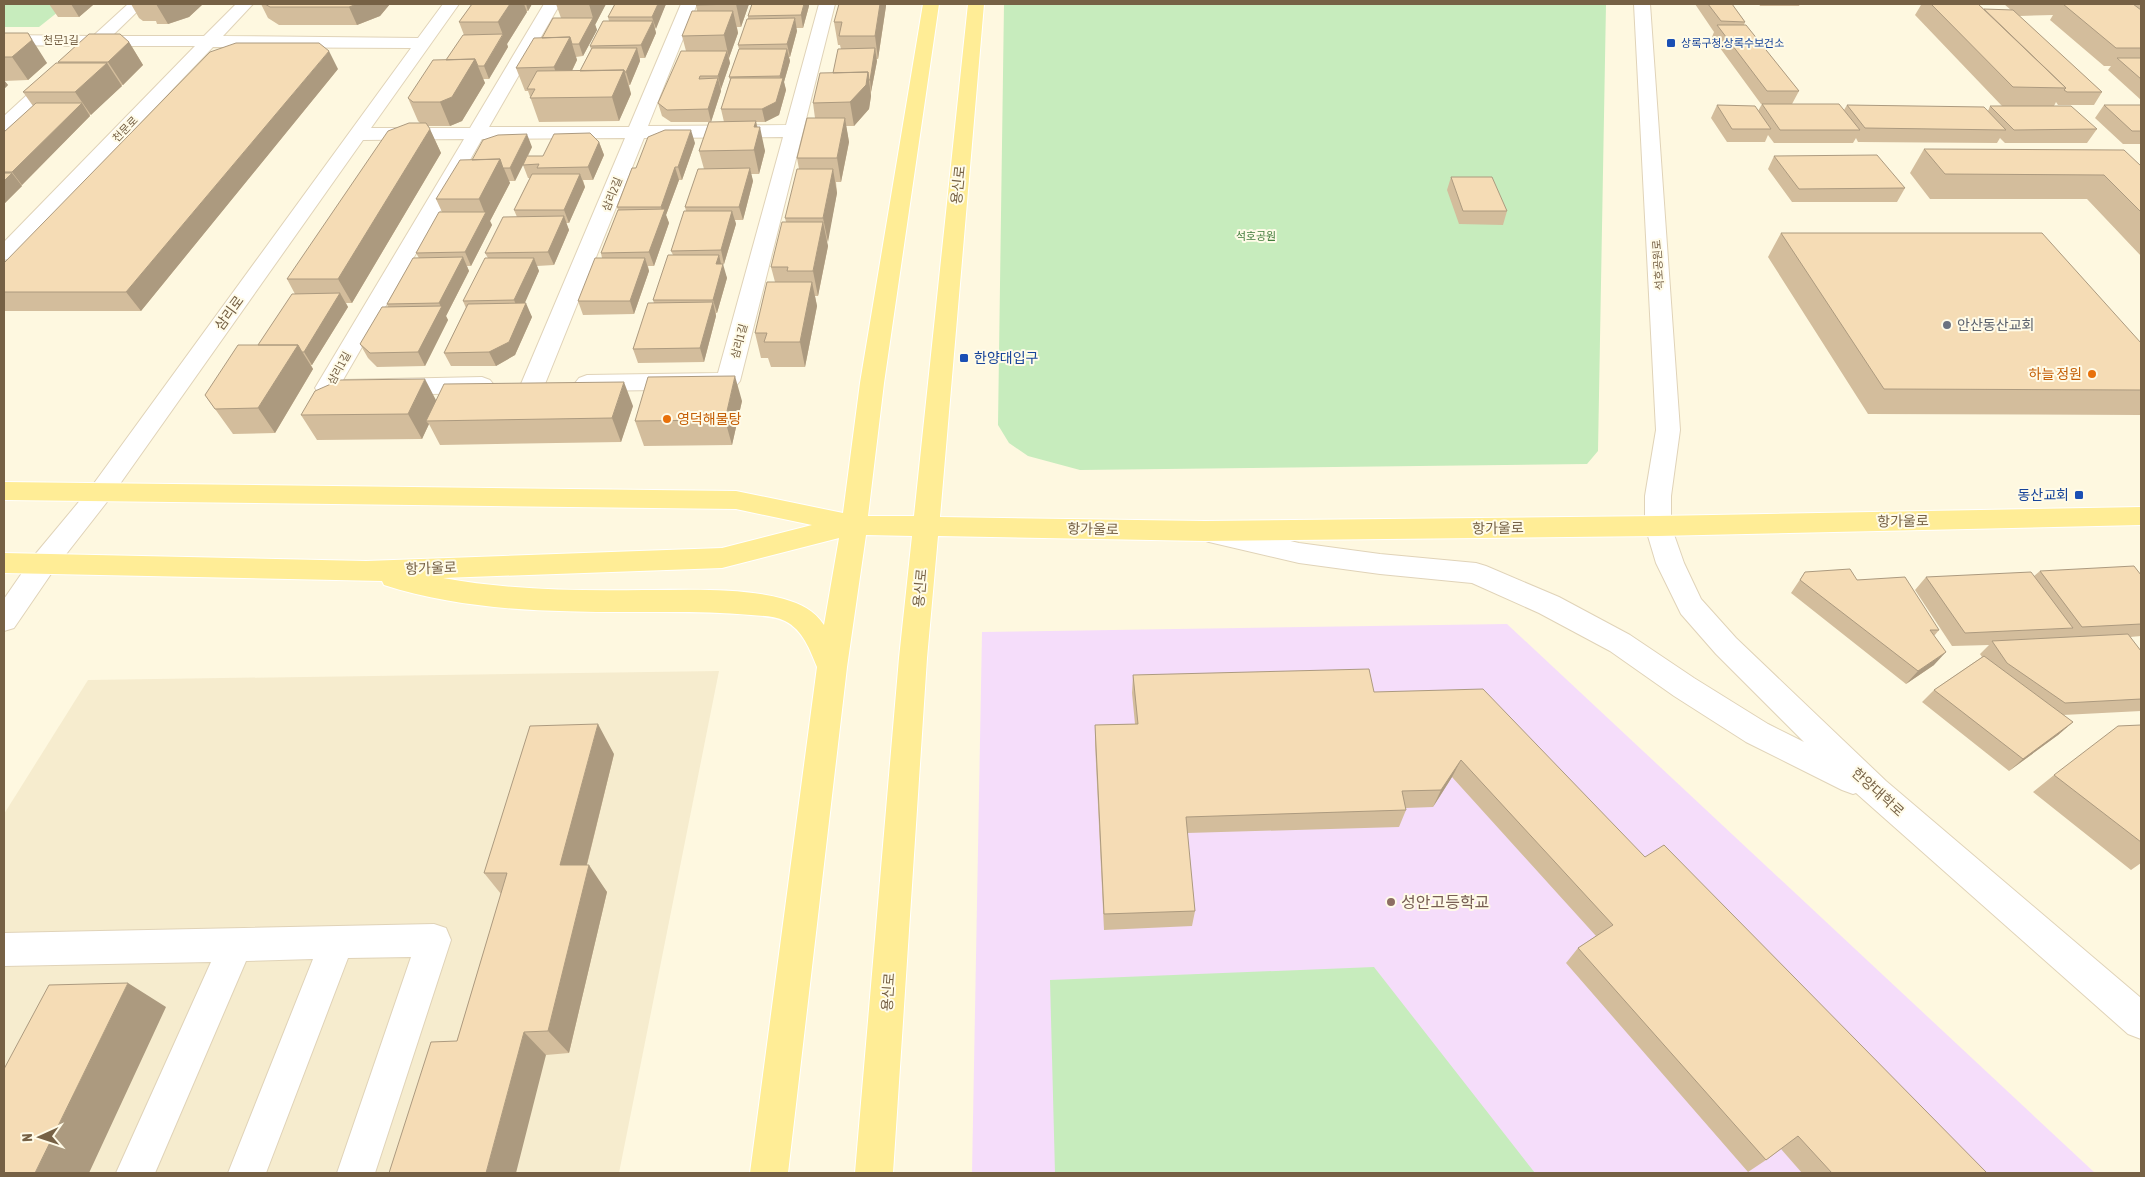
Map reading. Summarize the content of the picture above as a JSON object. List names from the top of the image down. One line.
{"streets":{"main road":["용신로","항가울로"],"street":["천문1길","천문로","삼리2길","석호공원로","삼리로","삼리1길","한양대학로"]},"crossings":[["천문1길","천문로"],["천문1길","삼리로"],["용신로","항가울로"],["삼리2길","삼리1길"],["석호공원로","항가울로"],["석호공원로","한양대학로"],["삼리로","항가울로"],["항가울로","한양대학로"]],"parks":["석호공원"],"places":{"transit":["상록구청.상록수보건소","한양대입구","동산교회"],"other":["안산동산교회","하늘 정원","영덕해물탕","성안고등학교"]},"north":"left"}
